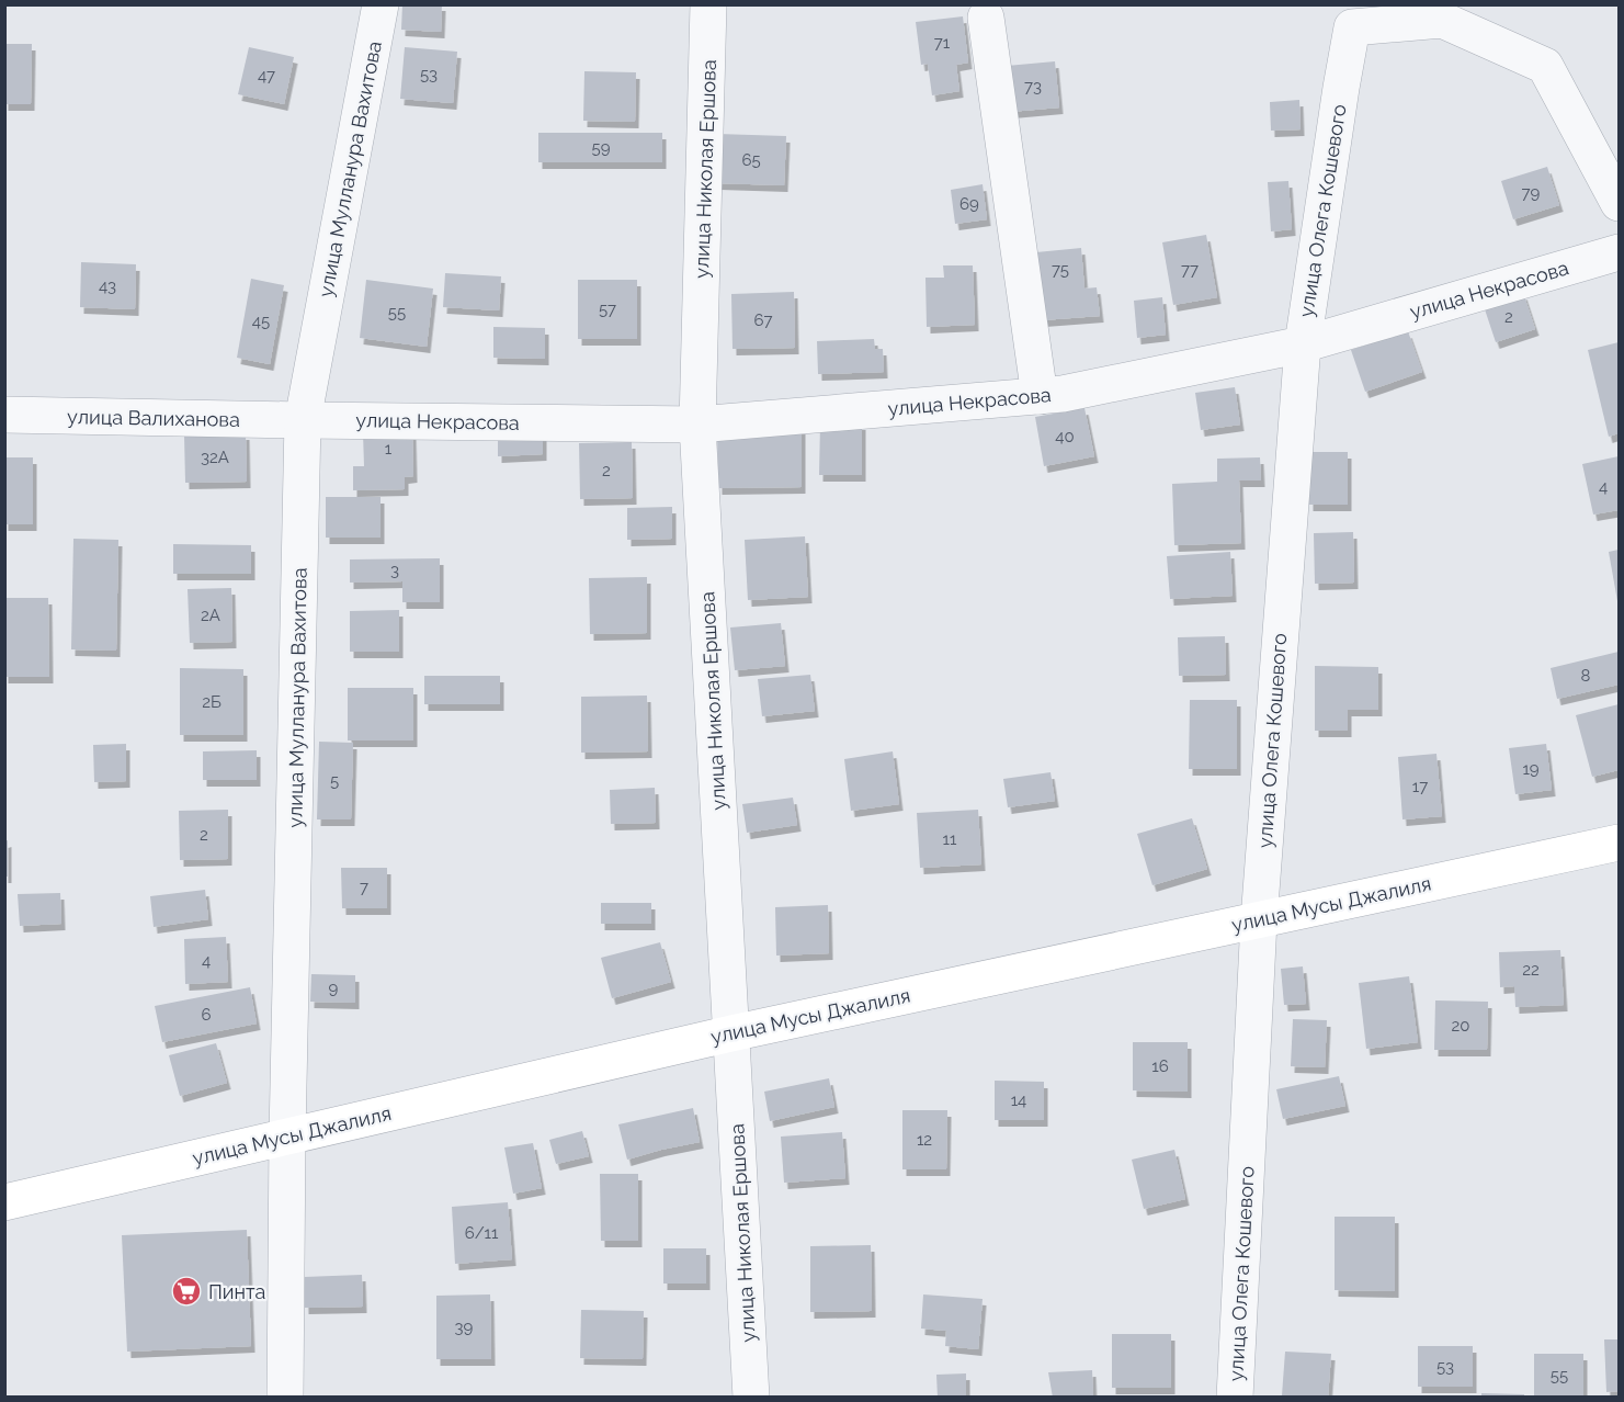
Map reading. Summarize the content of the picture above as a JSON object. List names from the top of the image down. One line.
{"streets":{"main road":["улица Мусы Джалиля"],"street":["улица Мулланура Вахитова","улица Николая Ершова","улица Олега Кошевого","улица Некрасова","улица Валиханова"]},"crossings":[["улица Мулланура Вахитова","улица Некрасова"],["улица Мулланура Вахитова","улица Валиханова"],["улица Мулланура Вахитова","улица Мусы Джалиля"],["улица Николая Ершова","улица Некрасова"],["улица Николая Ершова","улица Мусы Джалиля"],["улица Олега Кошевого","улица Некрасова"],["улица Олега Кошевого","улица Мусы Джалиля"],["улица Некрасова","улица Валиханова"]],"places":{"supermarket":["Пинта"]},"house_numbers":["71","53","47","73","59","65","79","69","75","77","43","57","55","2","67","45","40","1","32А","2","4","3","2А","8","2Б","19","5","17","2","11","7","4","22","9","6","20","16","14","12","6/11","39","53","55"]}
